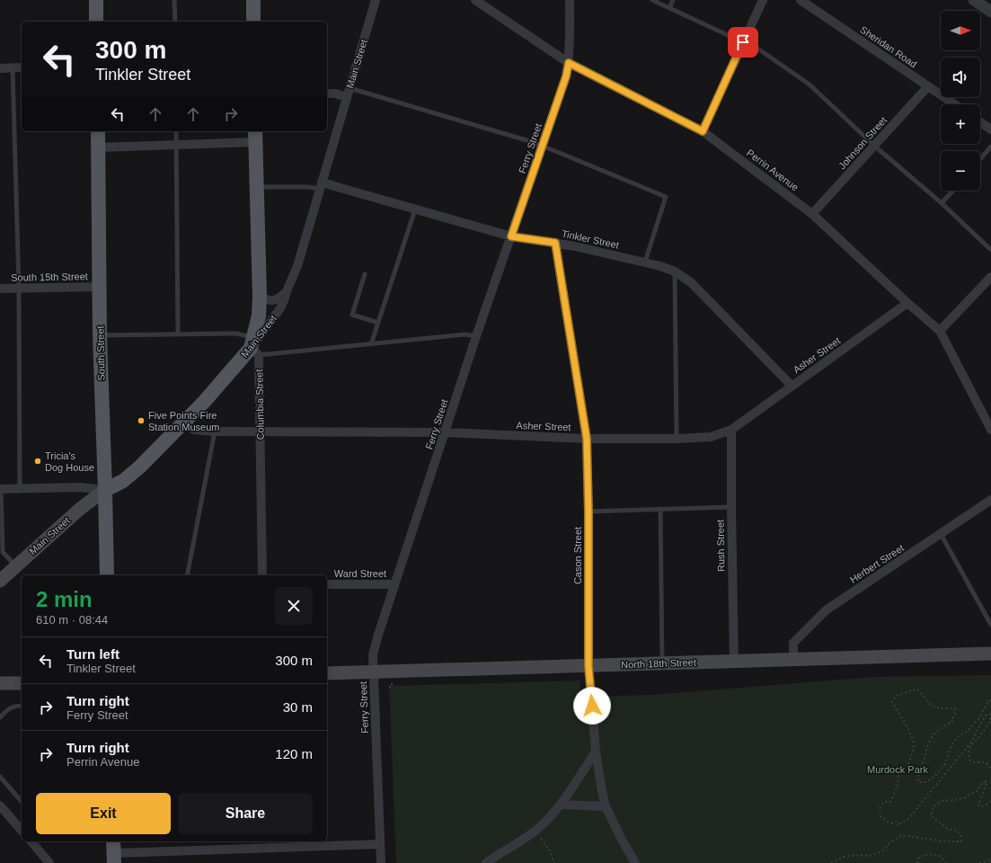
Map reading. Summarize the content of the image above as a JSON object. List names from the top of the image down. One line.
{"streets":{"main road":["Main Street","South Street","Columbia Street","North 18th Street"],"street":["Sheridan Road","Johnson Street","Ferry Street","Perrin Avenue","Tinkler Street","South 15th Street","Asher Street","Rush Street","Cason Street","Herbert Street","Ward Street"]},"crossings":[["Sheridan Road","Johnson Street"],["Main Street","Tinkler Street"],["Main Street","South Street"],["Main Street","Asher Street"],["Main Street","Columbia Street"],["Johnson Street","Perrin Avenue"],["Ferry Street","Perrin Avenue"],["Ferry Street","Tinkler Street"],["Ferry Street","Asher Street"],["Ferry Street","Ward Street"],["Perrin Avenue","Asher Street"],["Tinkler Street","Asher Street"],["Tinkler Street","Cason Street"],["South 15th Street","South Street"],["Asher Street","Columbia Street"],["Asher Street","Rush Street"],["Asher Street","Cason Street"],["Rush Street","North 18th Street"],["Cason Street","North 18th Street"],["Herbert Street","North 18th Street"]],"parks":["Murdock Park"],"places":["Five Points Fire Station Museum","Tricia's Dog House"],"north":"right","page":{"map_buttons":["+","−"],"turn":["300 m","Tinkler Street"],"heading":["2 min","610 m · 08:44"],"list":[{"name":"Turn left","note":"Tinkler Street","value":"300 m"},{"name":"Turn right","note":"Ferry Street","value":"30 m"},{"name":"Turn right","note":"Perrin Avenue","value":"120 m"}],"buttons":["Exit","Share"]}}
